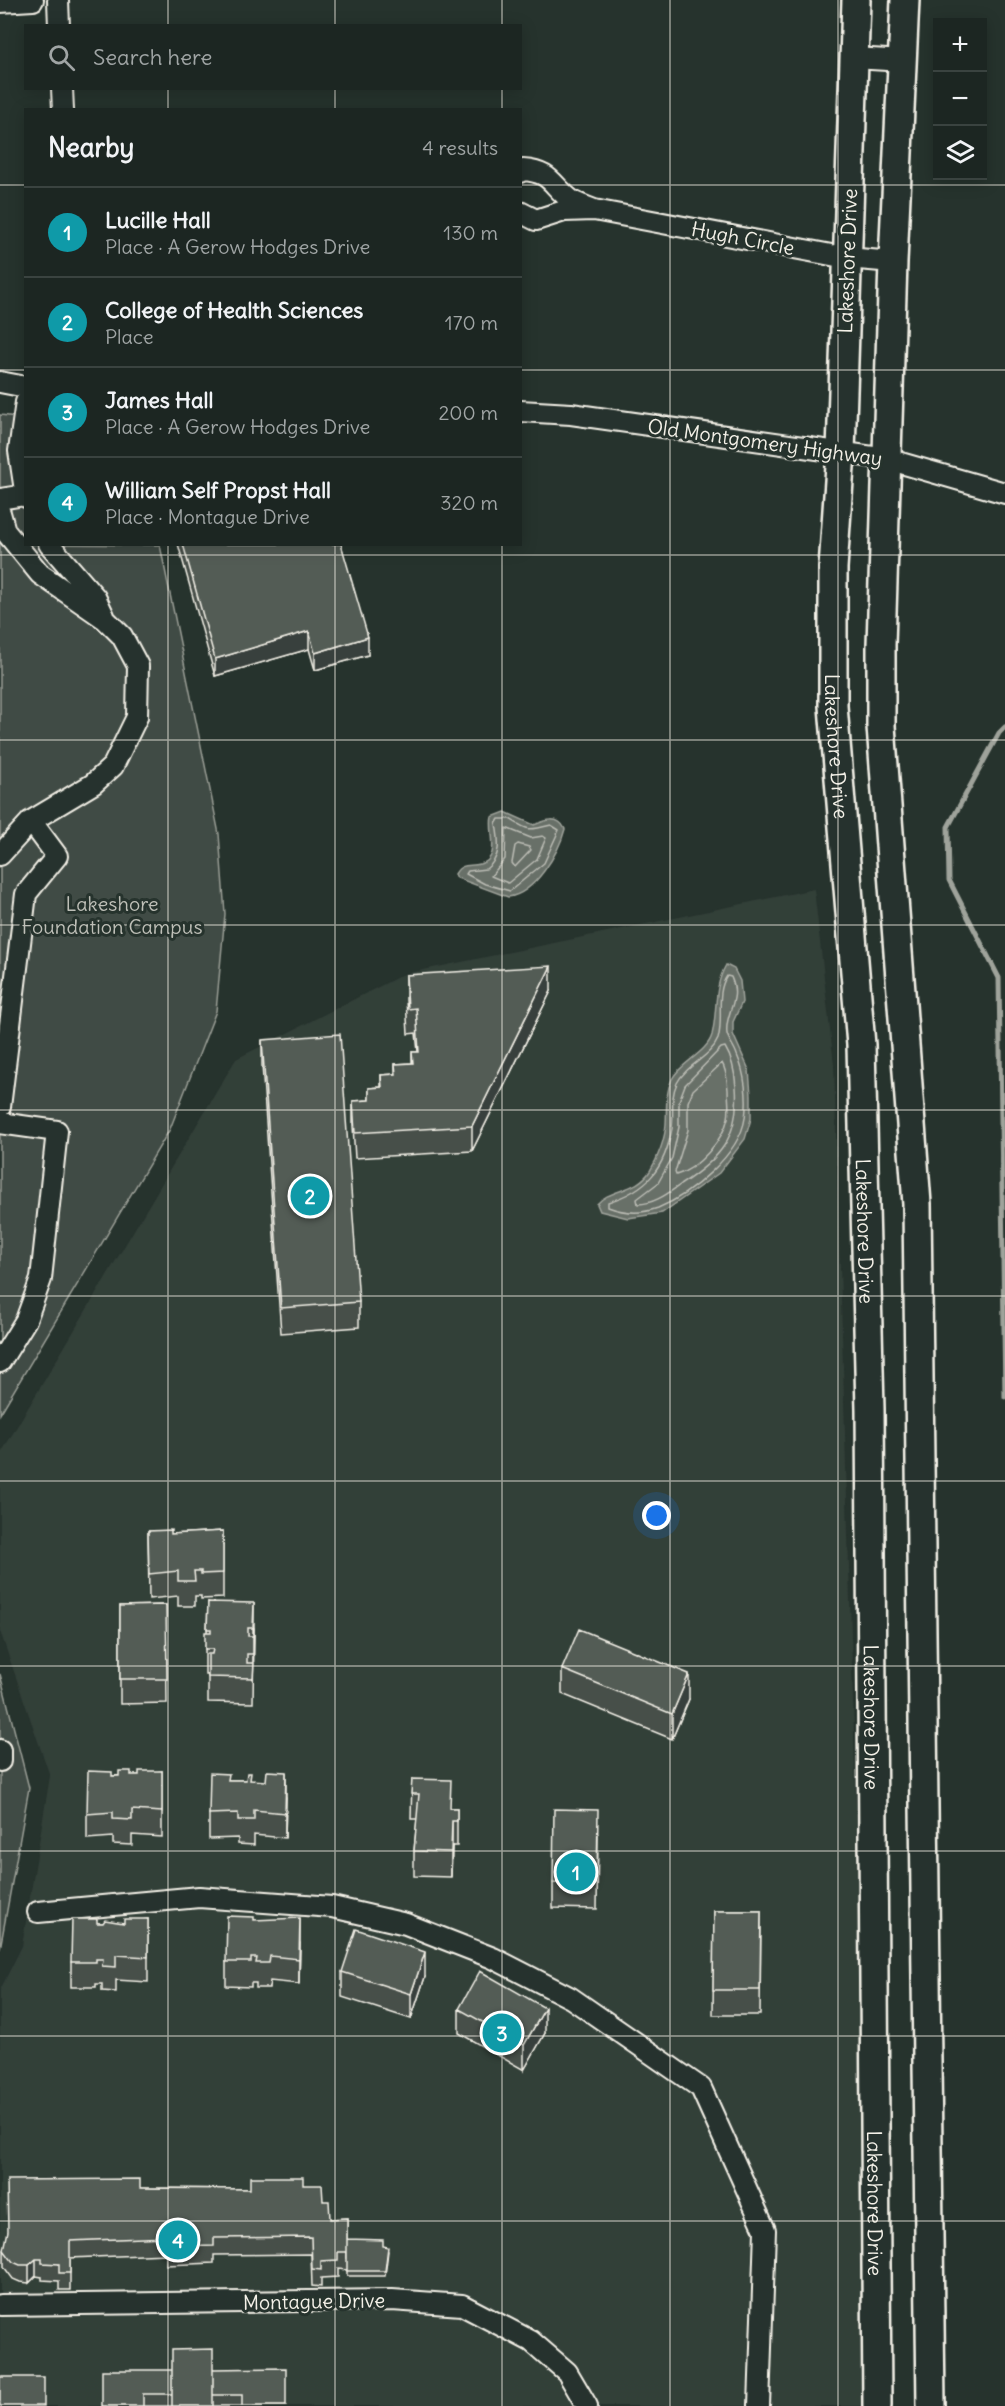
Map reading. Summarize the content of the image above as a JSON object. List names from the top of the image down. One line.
{"streets":{"main road":["Lakeshore Drive"],"street":["Hugh Circle","Old Montgomery Highway","Montague Drive"]},"crossings":[["Hugh Circle","Lakeshore Drive"],["Lakeshore Drive","Old Montgomery Highway"]],"parks":["Lakeshore Foundation Campus"],"page":{"map_buttons":["+","−"],"search":"Search here","heading":["Nearby","4 results"],"list":[{"mark":"1","name":"Lucille Hall","note":"Place · A Gerow Hodges Drive","value":"130 m"},{"mark":"2","name":"College of Health Sciences","note":"Place","value":"170 m"},{"mark":"3","name":"James Hall","note":"Place · A Gerow Hodges Drive","value":"200 m"},{"mark":"4","name":"William Self Propst Hall","note":"Place · Montague Drive","value":"320 m"}],"pins":["2","1","3","4"]}}
